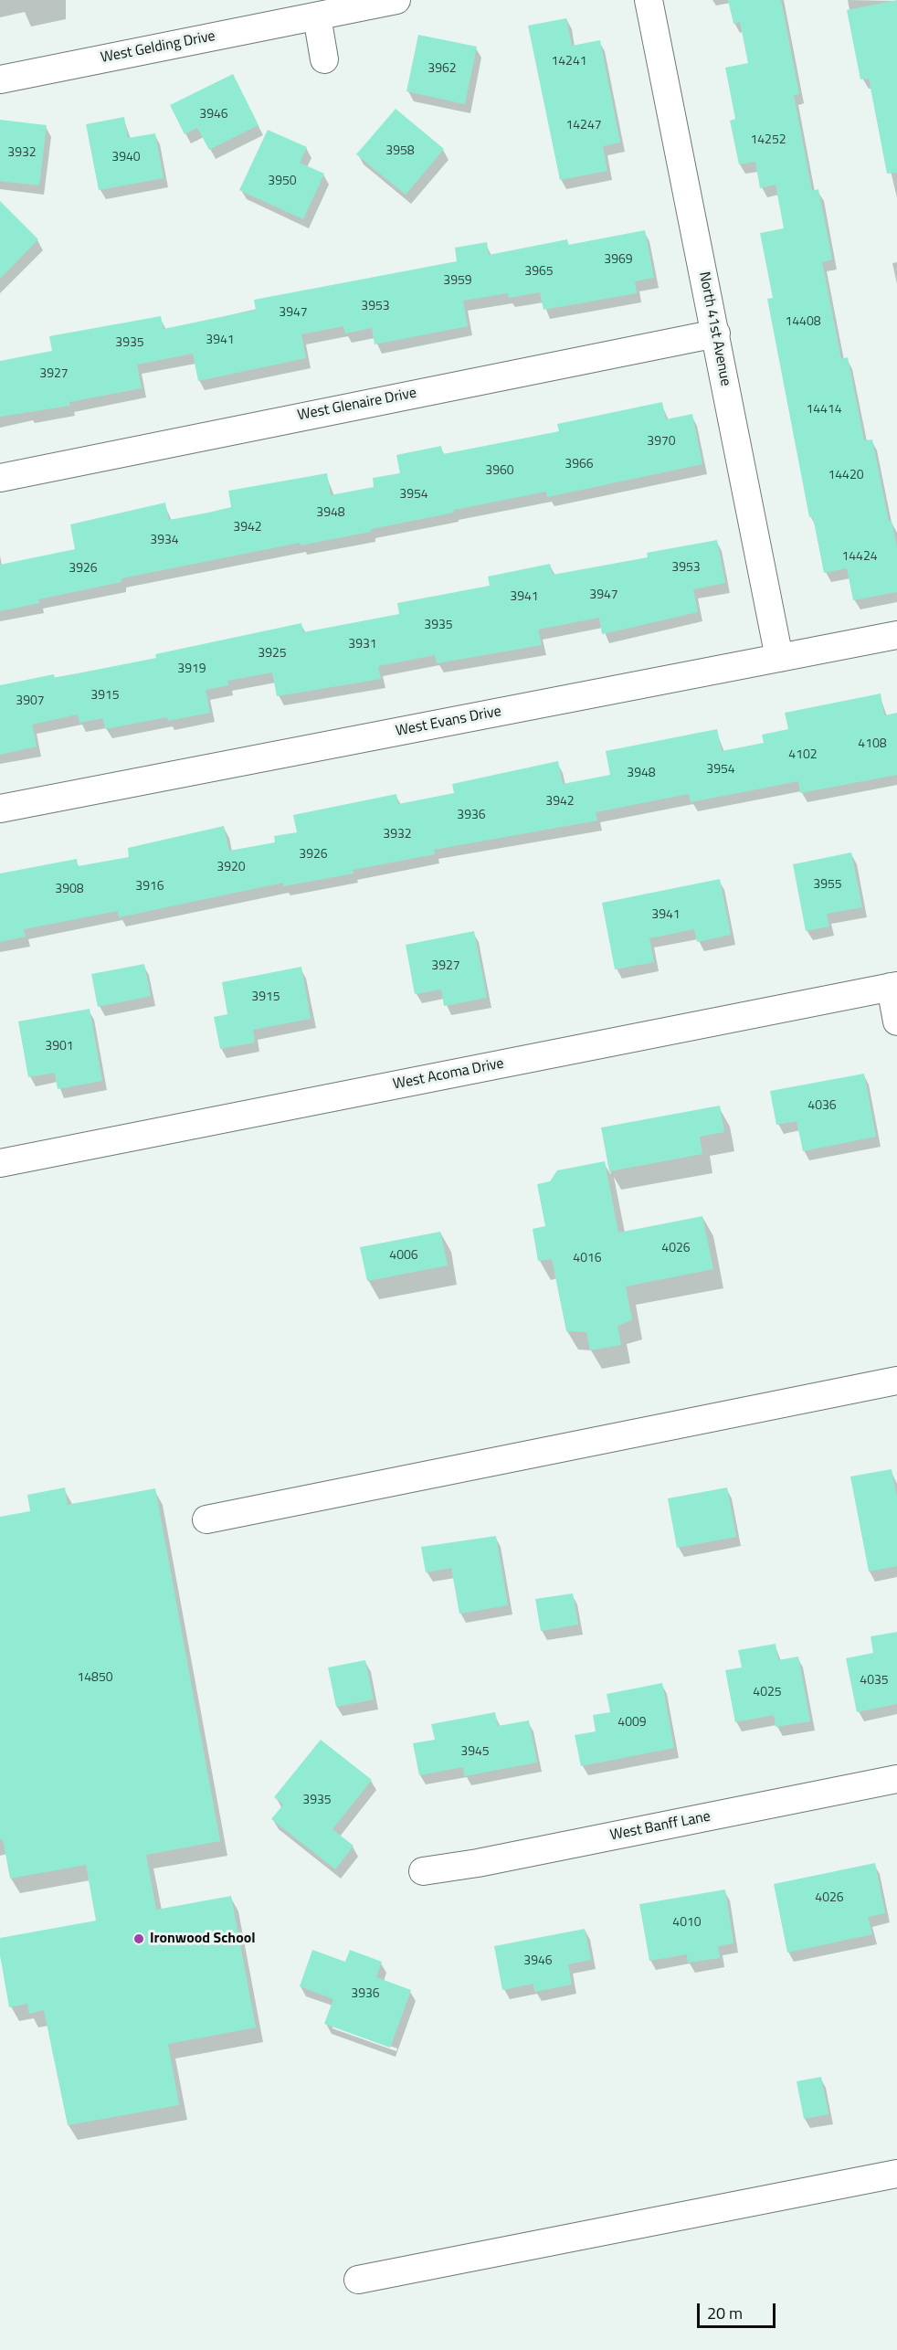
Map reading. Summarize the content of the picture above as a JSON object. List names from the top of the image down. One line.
{"streets":{"street":["West Gelding Drive","North 41st Avenue","West Glenaire Drive","West Evans Drive","West Acoma Drive","West Banff Lane"]},"crossings":[["North 41st Avenue","West Glenaire Drive"],["North 41st Avenue","West Evans Drive"]],"places":["Ironwood School"],"house_numbers":["14241","3962","3946","14247","14252","3958","3932","3940","3950","3969","3965","3959","3953","3947","14408","3941","3935","3927","14414","3970","3966","3960","14420","3954","3948","3942","3934","14424","3953","3926","3947","3941","3935","3931","3925","3919","3915","3907","4108","4102","3954","3948","3942","3936","3932","3926","3920","3955","3916","3908","3941","3927","3915","3901","4036","4026","4006","4016","14850","4035","4025","4009","3945","3935","4026","4010","3946","3936"],"scale_bar":"20 m"}
